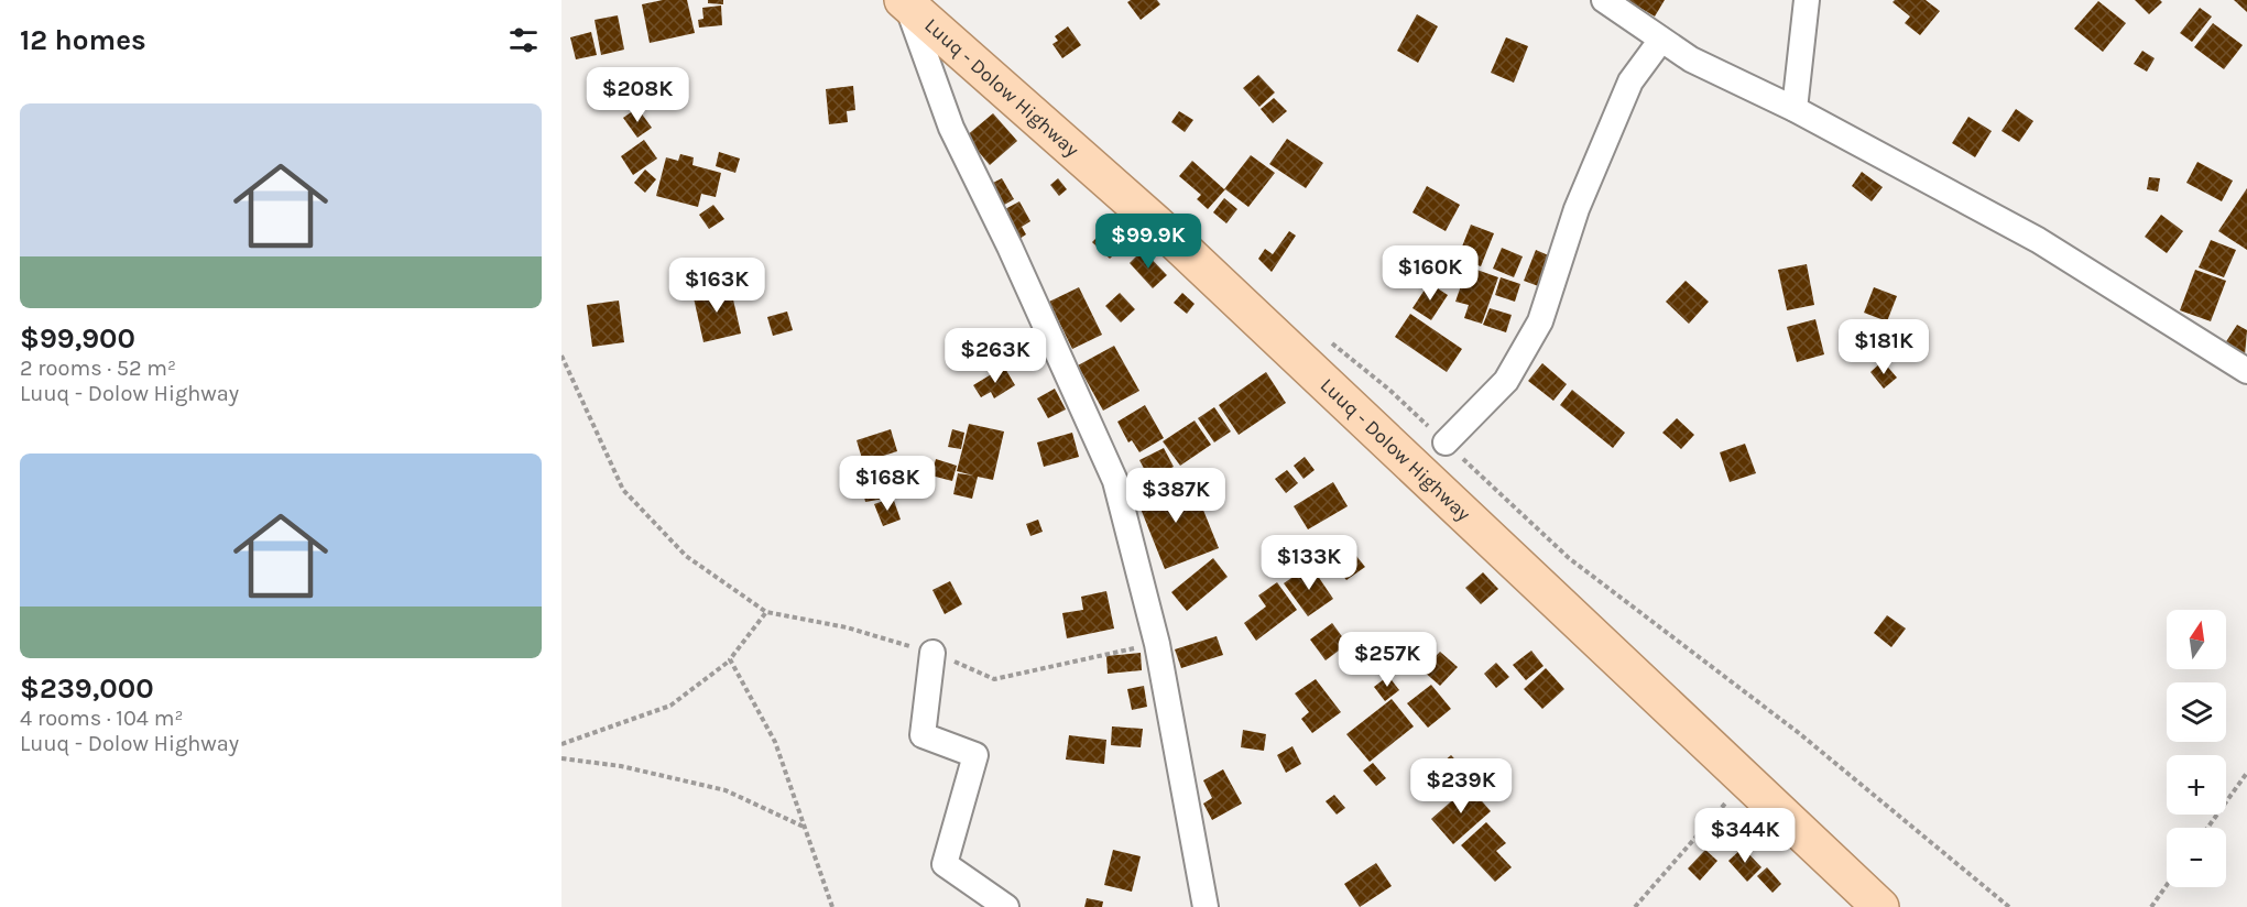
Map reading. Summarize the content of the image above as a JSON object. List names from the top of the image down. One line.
{"streets":{"main road":["Luuq - Dolow Highway"]},"north":"top","page":{"heading":"12 homes","price":["$208K","$99.9K","$160K","$163K","$181K","$263K","$168K","$387K","$133K","$257K","$239K","$344K"],"list":[{"name":"$99,900","note":"2 rooms · 52 m² · Luuq - Dolow Highway"},{"name":"$239,000","note":"4 rooms · 104 m² · Luuq - Dolow Highway"}],"map_buttons":["+","−"]}}
